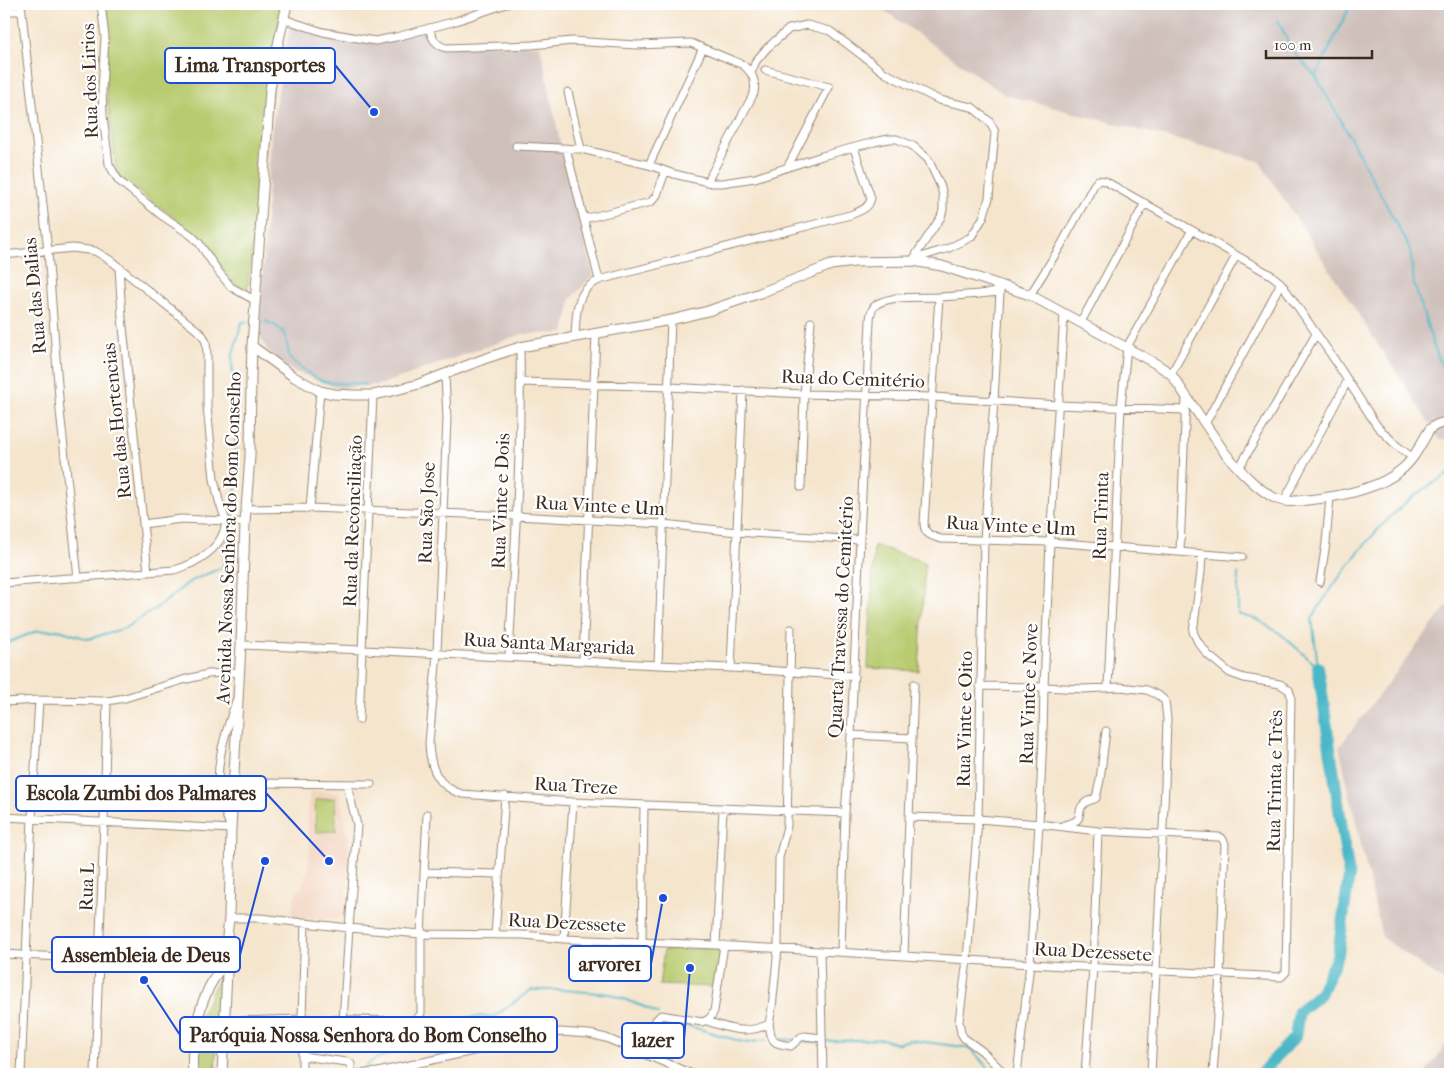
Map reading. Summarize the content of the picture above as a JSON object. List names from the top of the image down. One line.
{"streets":{"main road":["Avenida Nossa Senhora do Bom Conselho"],"street":["Rua dos Lirios","Rua das Dalias","Rua do Cemitério","Rua das Hortencias","Rua Vinte e Dois","Rua Vinte e Um","Rua São Jose","Rua Trinta","Rua da Reconciliação","Quarta Travessa do Cemitério","Rua Santa Margarida","Rua Vinte e Nove","Rua Vinte e Oito","Rua Trinta e Três","Rua Treze","Rua L","Rua Dezessete"]},"crossings":[["Rua dos Lirios","Avenida Nossa Senhora do Bom Conselho"],["Rua do Cemitério","Rua Vinte e Dois"],["Rua do Cemitério","Rua Vinte e Um"],["Rua do Cemitério","Rua Trinta"],["Rua do Cemitério","Quarta Travessa do Cemitério"],["Rua do Cemitério","Rua Vinte e Nove"],["Rua do Cemitério","Rua Vinte e Oito"],["Rua Vinte e Dois","Rua Vinte e Um"],["Rua Vinte e Dois","Rua Santa Margarida"],["Rua Vinte e Um","Rua São Jose"],["Rua Vinte e Um","Rua Trinta"],["Rua Vinte e Um","Rua da Reconciliação"],["Rua Vinte e Um","Avenida Nossa Senhora do Bom Conselho"],["Rua Vinte e Um","Quarta Travessa do Cemitério"],["Rua Vinte e Um","Rua Vinte e Nove"],["Rua Vinte e Um","Rua Vinte e Oito"],["Rua Vinte e Um","Rua Trinta e Três"],["Rua São Jose","Rua Santa Margarida"],["Rua São Jose","Rua Treze"],["Rua da Reconciliação","Rua Santa Margarida"],["Avenida Nossa Senhora do Bom Conselho","Rua Santa Margarida"],["Avenida Nossa Senhora do Bom Conselho","Rua Dezessete"],["Quarta Travessa do Cemitério","Rua Santa Margarida"],["Quarta Travessa do Cemitério","Rua Treze"],["Quarta Travessa do Cemitério","Rua Dezessete"],["Rua Santa Margarida","Rua Treze"],["Rua Vinte e Nove","Rua Dezessete"],["Rua Vinte e Oito","Rua Dezessete"],["Rua Trinta e Três","Rua Dezessete"]],"places":["Lima Transportes","Assembleia de Deus","Escola Zumbi dos Palmares","arvore1","lazer","Paróquia Nossa Senhora do Bom Conselho"],"scale_bar":"100 m"}
